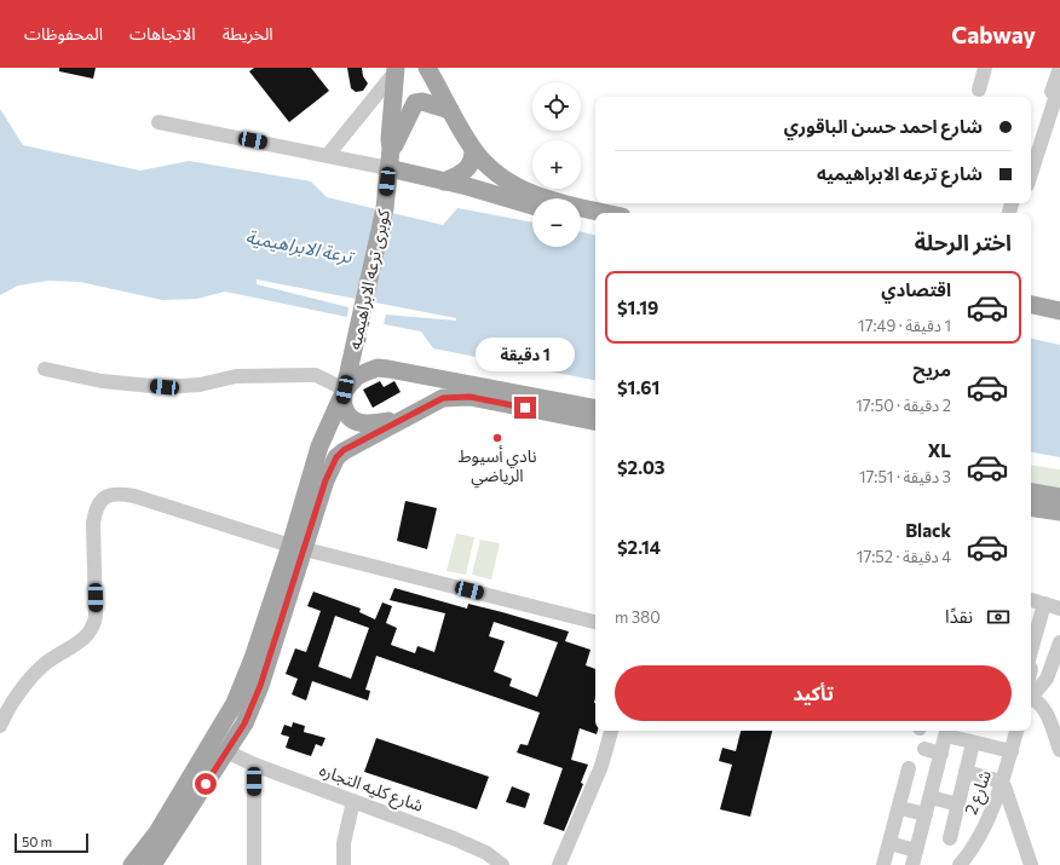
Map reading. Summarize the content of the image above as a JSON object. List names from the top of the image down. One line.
{"streets":{"main road":["كوبرى ترعه الابراهيميه"],"street":["شارع كليه التجاره","شارع 2"]},"water":["ترعة الابراهيمية"],"places":["نادي أسيوط الرياضي"],"scale_bar":"50 m","page":{"header":"Cabway","nav":["الخريطة","الاتجاهات","المحفوظات"],"map_buttons":["+","−"],"banner":["شارع احمد حسن الباقوري","شارع ترعه الابراهيميه"],"heading":"اختر الرحلة","list":[{"name":"اقتصادي","note":"1 دقيقة · 17:49","value":"$1.19"},{"name":"مريح","note":"2 دقيقة · 17:50","value":"$1.61"},{"name":"XL","note":"3 دقيقة · 17:51","value":"$2.03"},{"name":"Black","note":"4 دقيقة · 17:52","value":"$2.14"}],"bubble":"1 دقيقة","pay":["نقدًا","380 m"],"buttons":"تأكيد","scale":"50 m"}}
